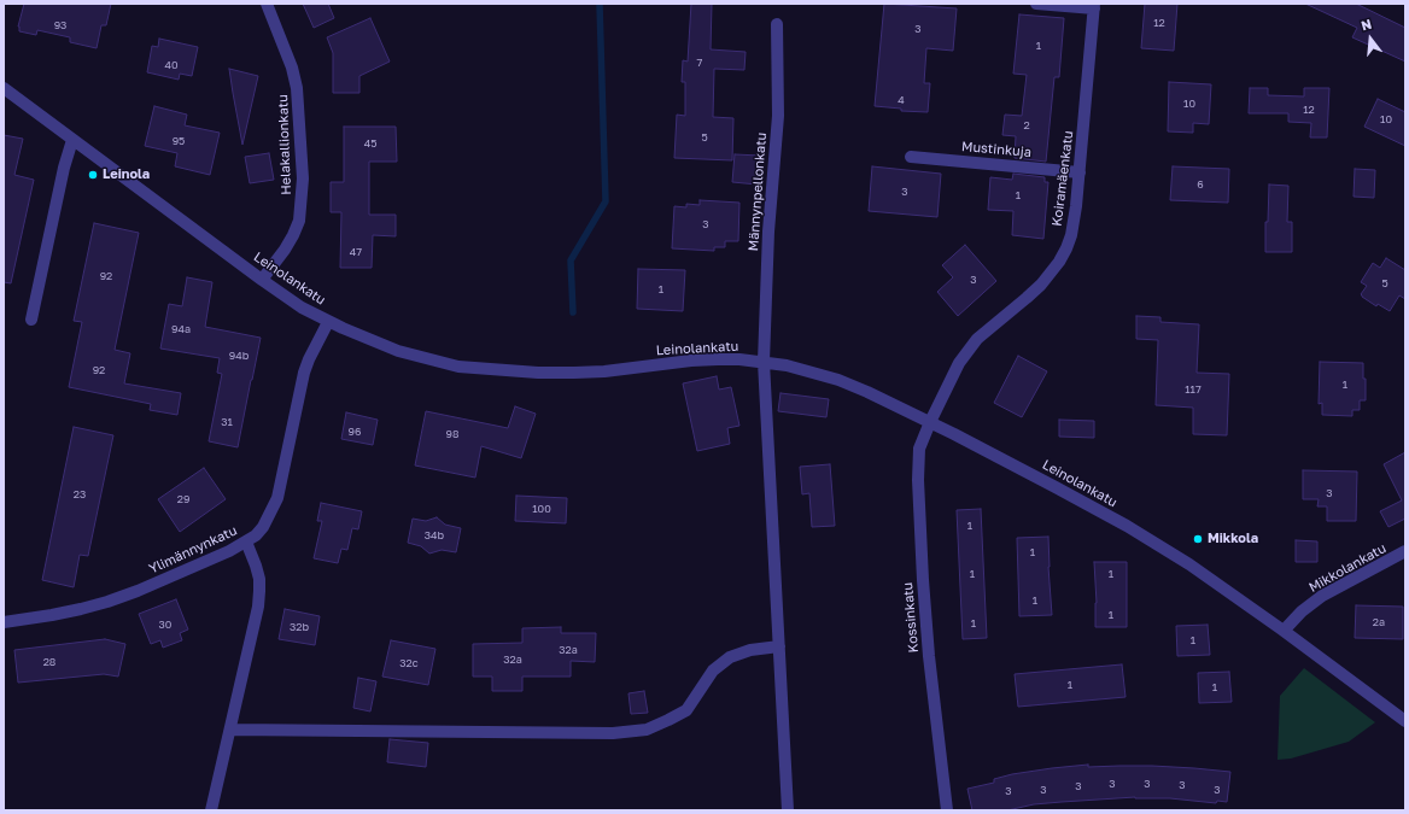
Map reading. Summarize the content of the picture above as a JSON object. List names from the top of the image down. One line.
{"streets":{"street":["Helakallionkatu","Mustinkuja","Koiramäenkatu","Männynpellonkatu","Leinolankatu","Ylimännynkatu","Mikkolankatu","Kossinkatu"]},"crossings":[["Helakallionkatu","Leinolankatu"],["Mustinkuja","Koiramäenkatu"],["Koiramäenkatu","Leinolankatu"],["Koiramäenkatu","Kossinkatu"],["Männynpellonkatu","Leinolankatu"],["Leinolankatu","Ylimännynkatu"],["Leinolankatu","Mikkolankatu"],["Leinolankatu","Kossinkatu"]],"places":["Leinola","Mikkola"],"house_numbers":["12","93","3","1","7","40","4","10","12","10","2","5","95","45","6","3","1","3","47","92","3","5","1","94a","94b","92","1","117","31","96","98","3","23","29","100","1","34b","1","1","1","1","1","2a","1","30","32b","1","32a","32a","28","32c","1","1","3","3","3","3","3","3","3"],"north":"top"}
